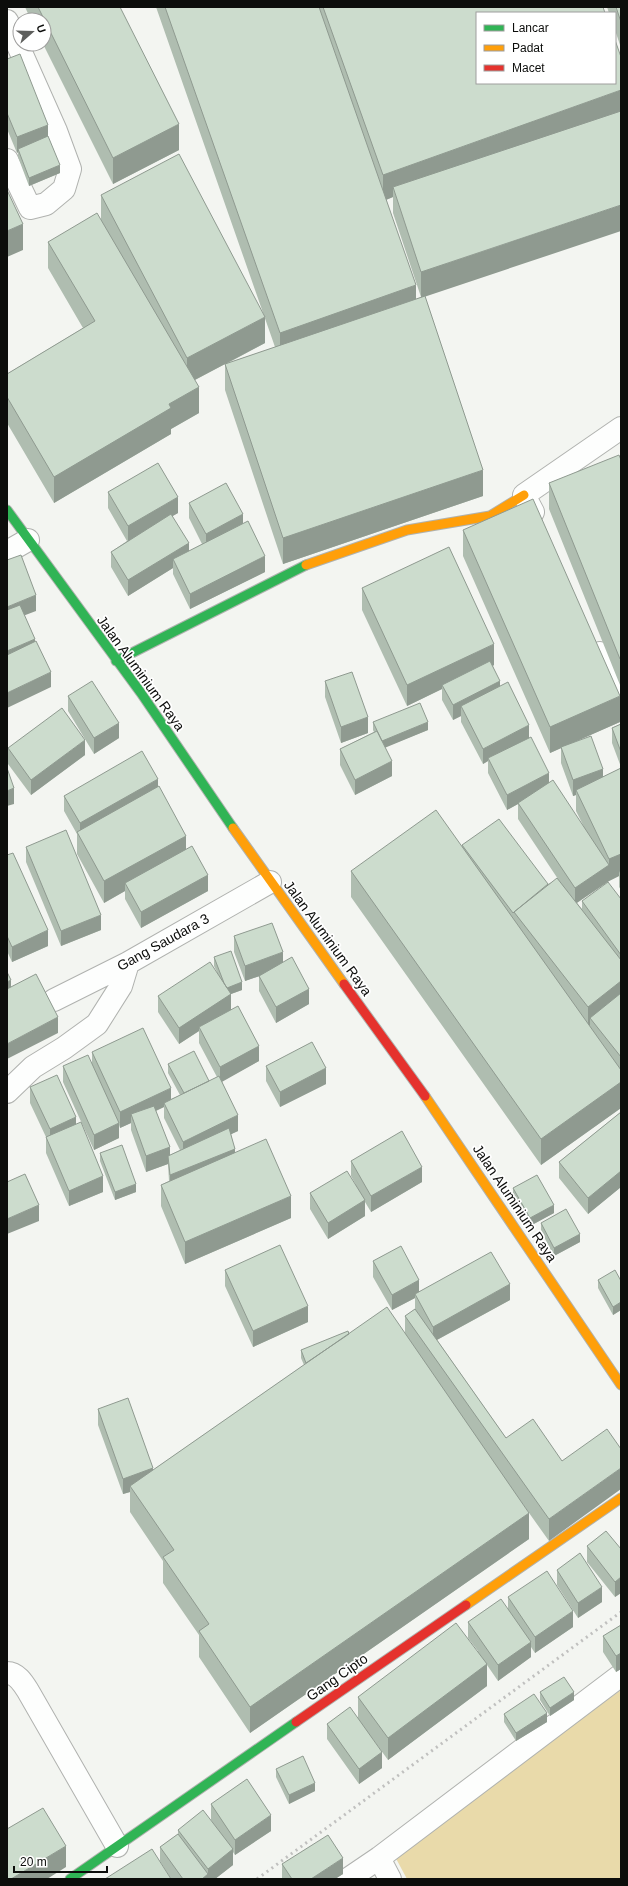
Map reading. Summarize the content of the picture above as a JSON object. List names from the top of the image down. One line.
{"streets":{"street":["Jalan Aluminium Raya","Gang Saudara 3","Gang Cipto"]},"crossings":[["Jalan Aluminium Raya","Gang Saudara 3"]],"legend":["Lancar","Padat","Macet"],"scale_bar":"20 m","north":"right"}
